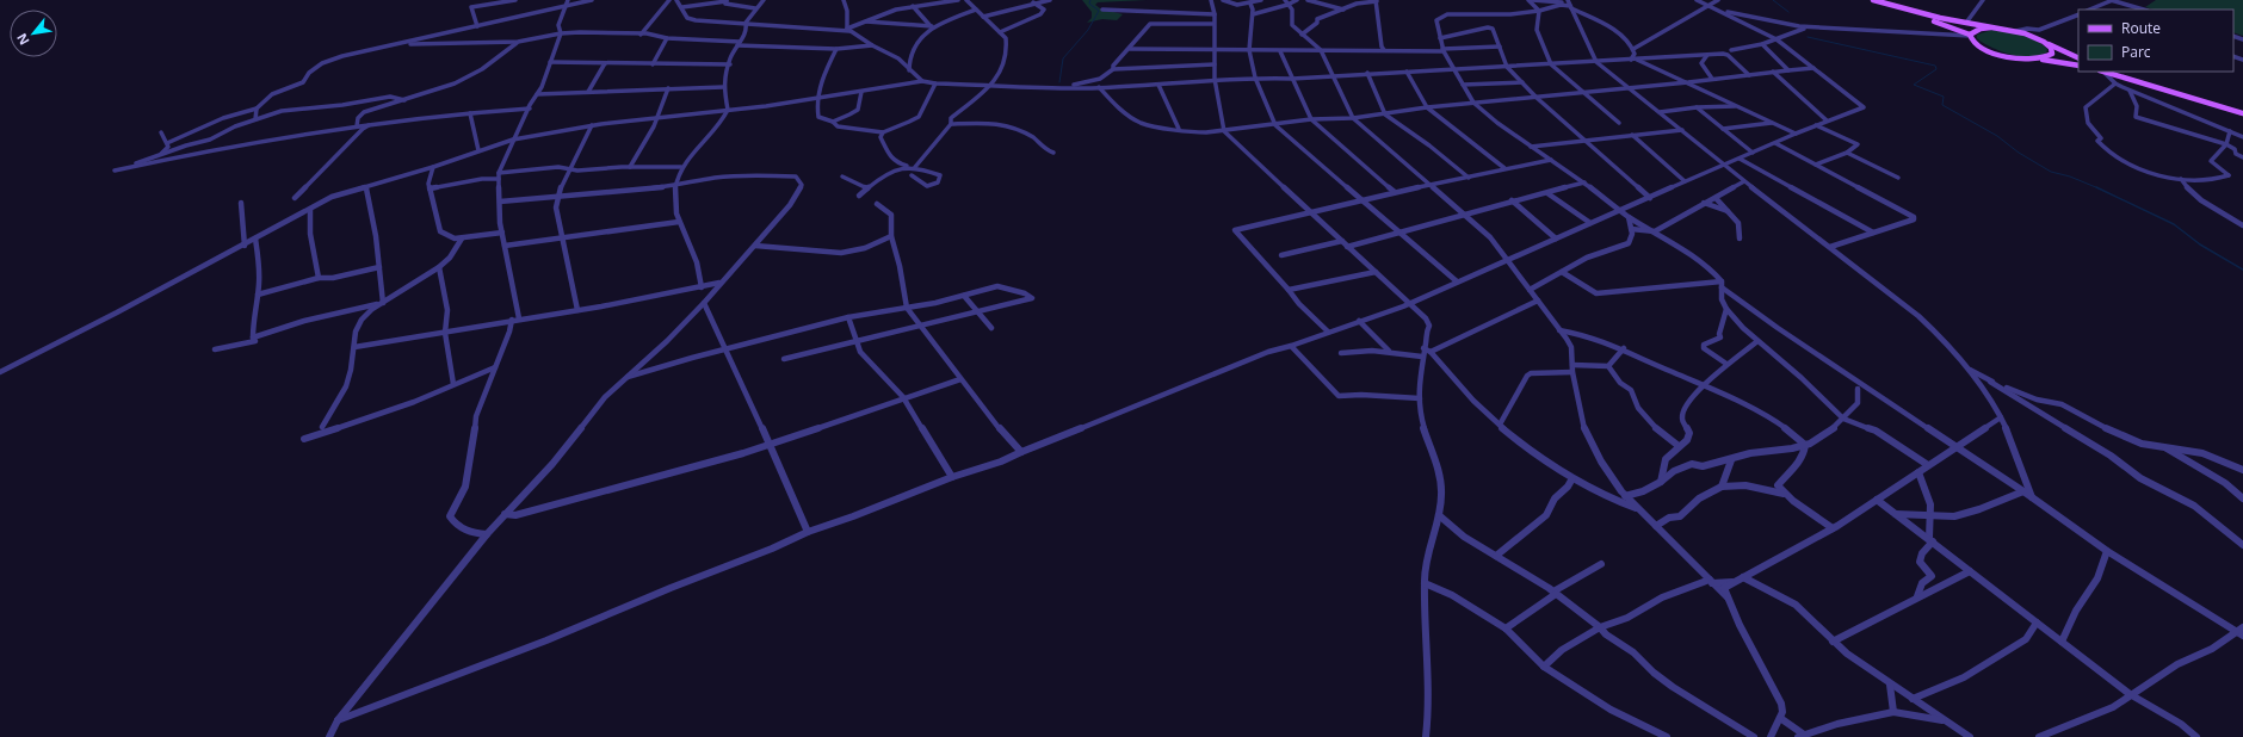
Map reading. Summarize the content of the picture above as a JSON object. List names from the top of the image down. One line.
{"legend":["Route","Parc"],"north":"bottom left"}
